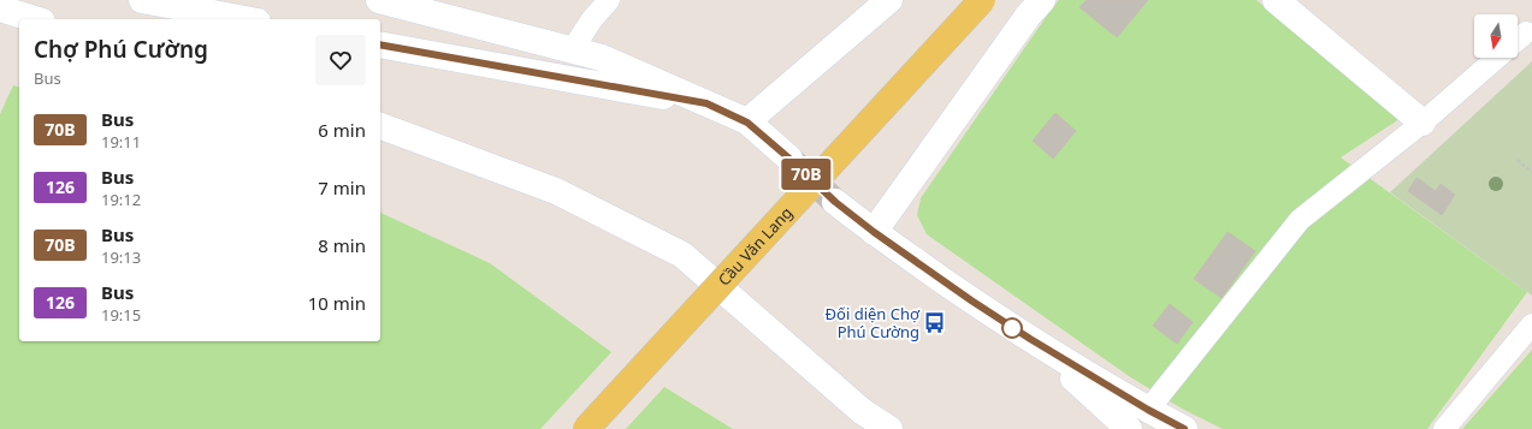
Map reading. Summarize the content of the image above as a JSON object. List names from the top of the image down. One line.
{"streets":{"main road":["Cầu Văn Lang"]},"places":{"bus stop":["Đối diện Chợ Phú Cường"]},"lines":["bus line 70B"],"north":"bottom","page":{"on_map":"70B","heading":["Chợ Phú Cường","Bus"],"list":[{"mark":"70B","name":"Bus","note":"19:11","value":"6 min"},{"mark":"126","name":"Bus","note":"19:12","value":"7 min"},{"mark":"70B","name":"Bus","note":"19:13","value":"8 min"},{"mark":"126","name":"Bus","note":"19:15","value":"10 min"}]}}
